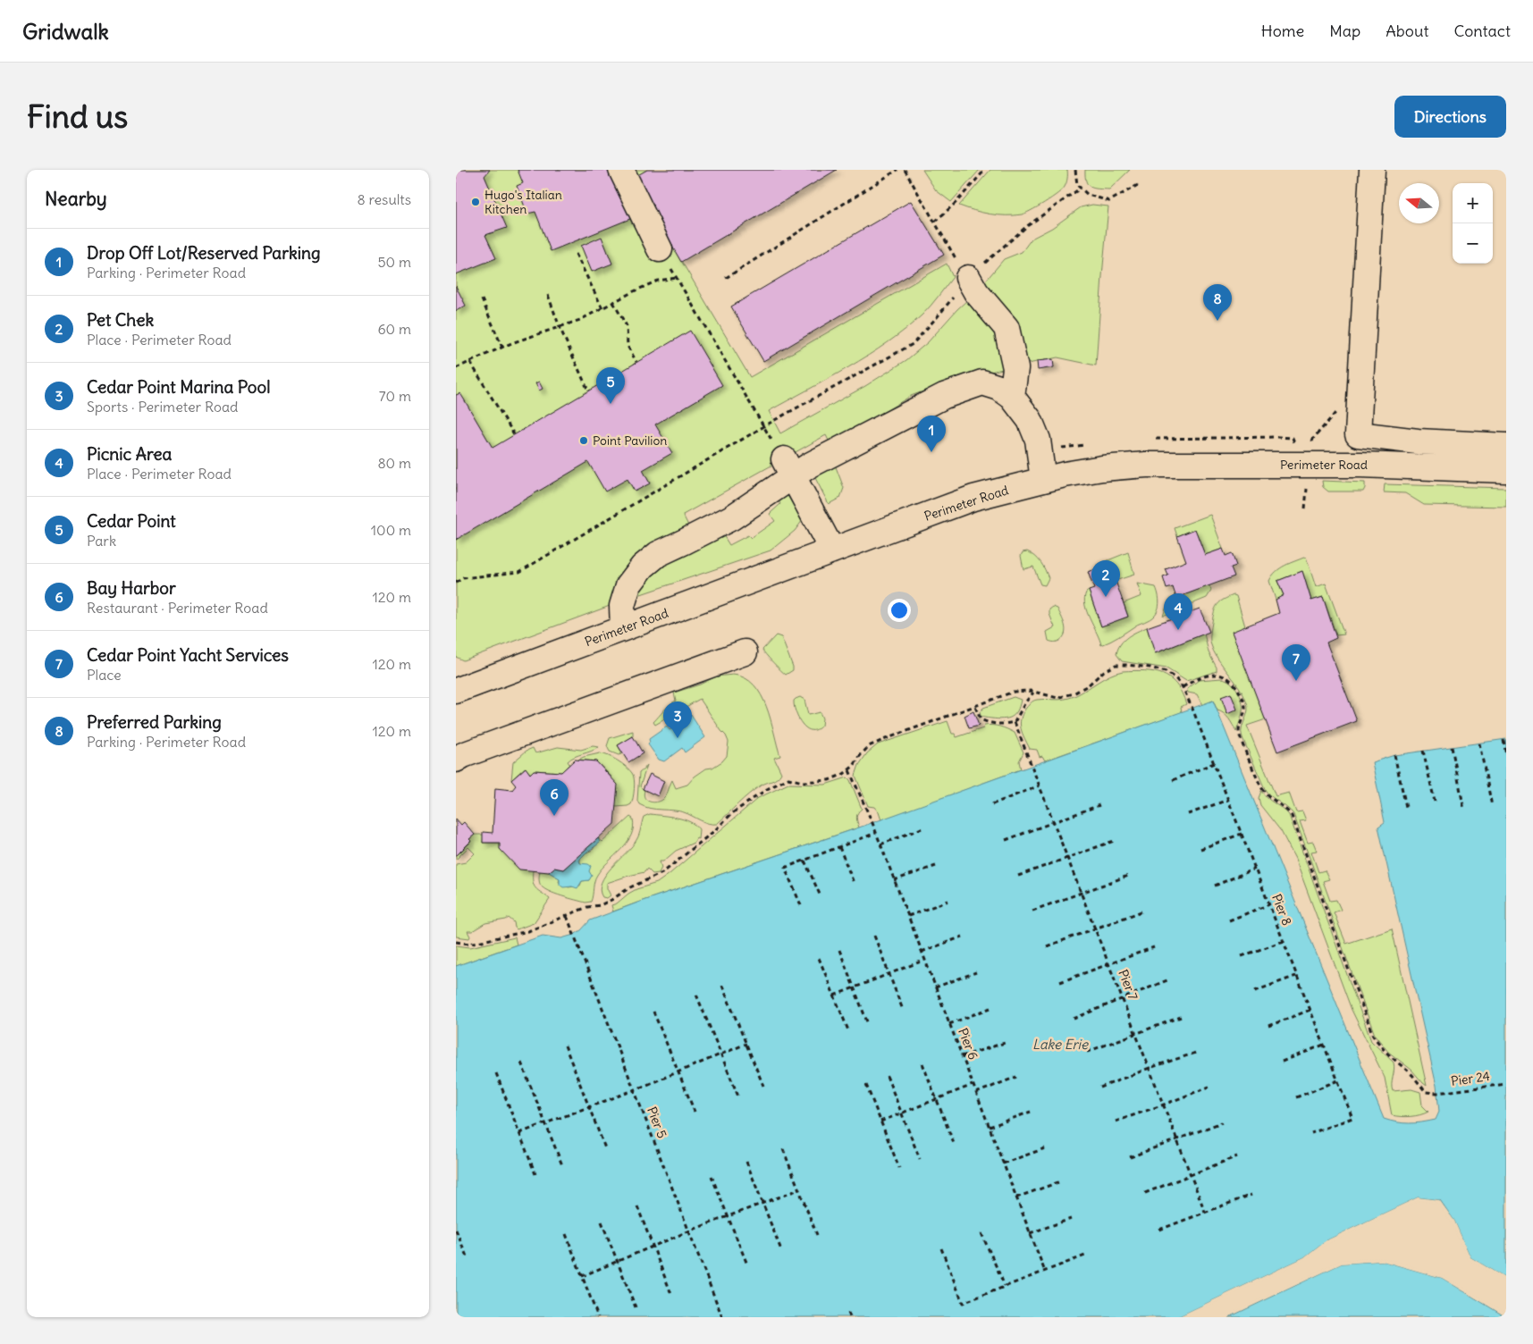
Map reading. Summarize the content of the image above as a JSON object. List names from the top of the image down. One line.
{"streets":{"street":["Perimeter Road"],"path":["Pier 8","Pier 7","Pier 6","Pier 24","Pier 5"]},"crossings":[["Pier 8","Pier 24"]],"water":["Lake Erie"],"places":["Hugo's Italian Kitchen","Point Pavilion"],"north":"left","page":{"header":"Gridwalk","nav":["Home","Map","About","Contact"],"buttons":"Directions","title":"Find us","heading":["Nearby","8 results"],"map_buttons":["+","−"],"list":[{"mark":"1","name":"Drop Off Lot/Reserved Parking","note":"Parking · Perimeter Road","value":"50 m"},{"mark":"2","name":"Pet Chek","note":"Place · Perimeter Road","value":"60 m"},{"mark":"3","name":"Cedar Point Marina Pool","note":"Sports · Perimeter Road","value":"70 m"},{"mark":"4","name":"Picnic Area","note":"Place · Perimeter Road","value":"80 m"},{"mark":"5","name":"Cedar Point","note":"Park","value":"100 m"},{"mark":"6","name":"Bay Harbor","note":"Restaurant · Perimeter Road","value":"120 m"},{"mark":"7","name":"Cedar Point Yacht Services","note":"Place","value":"120 m"},{"mark":"8","name":"Preferred Parking","note":"Parking · Perimeter Road","value":"120 m"}],"pins":["8","5","1","2","4","7","3","6"]}}
